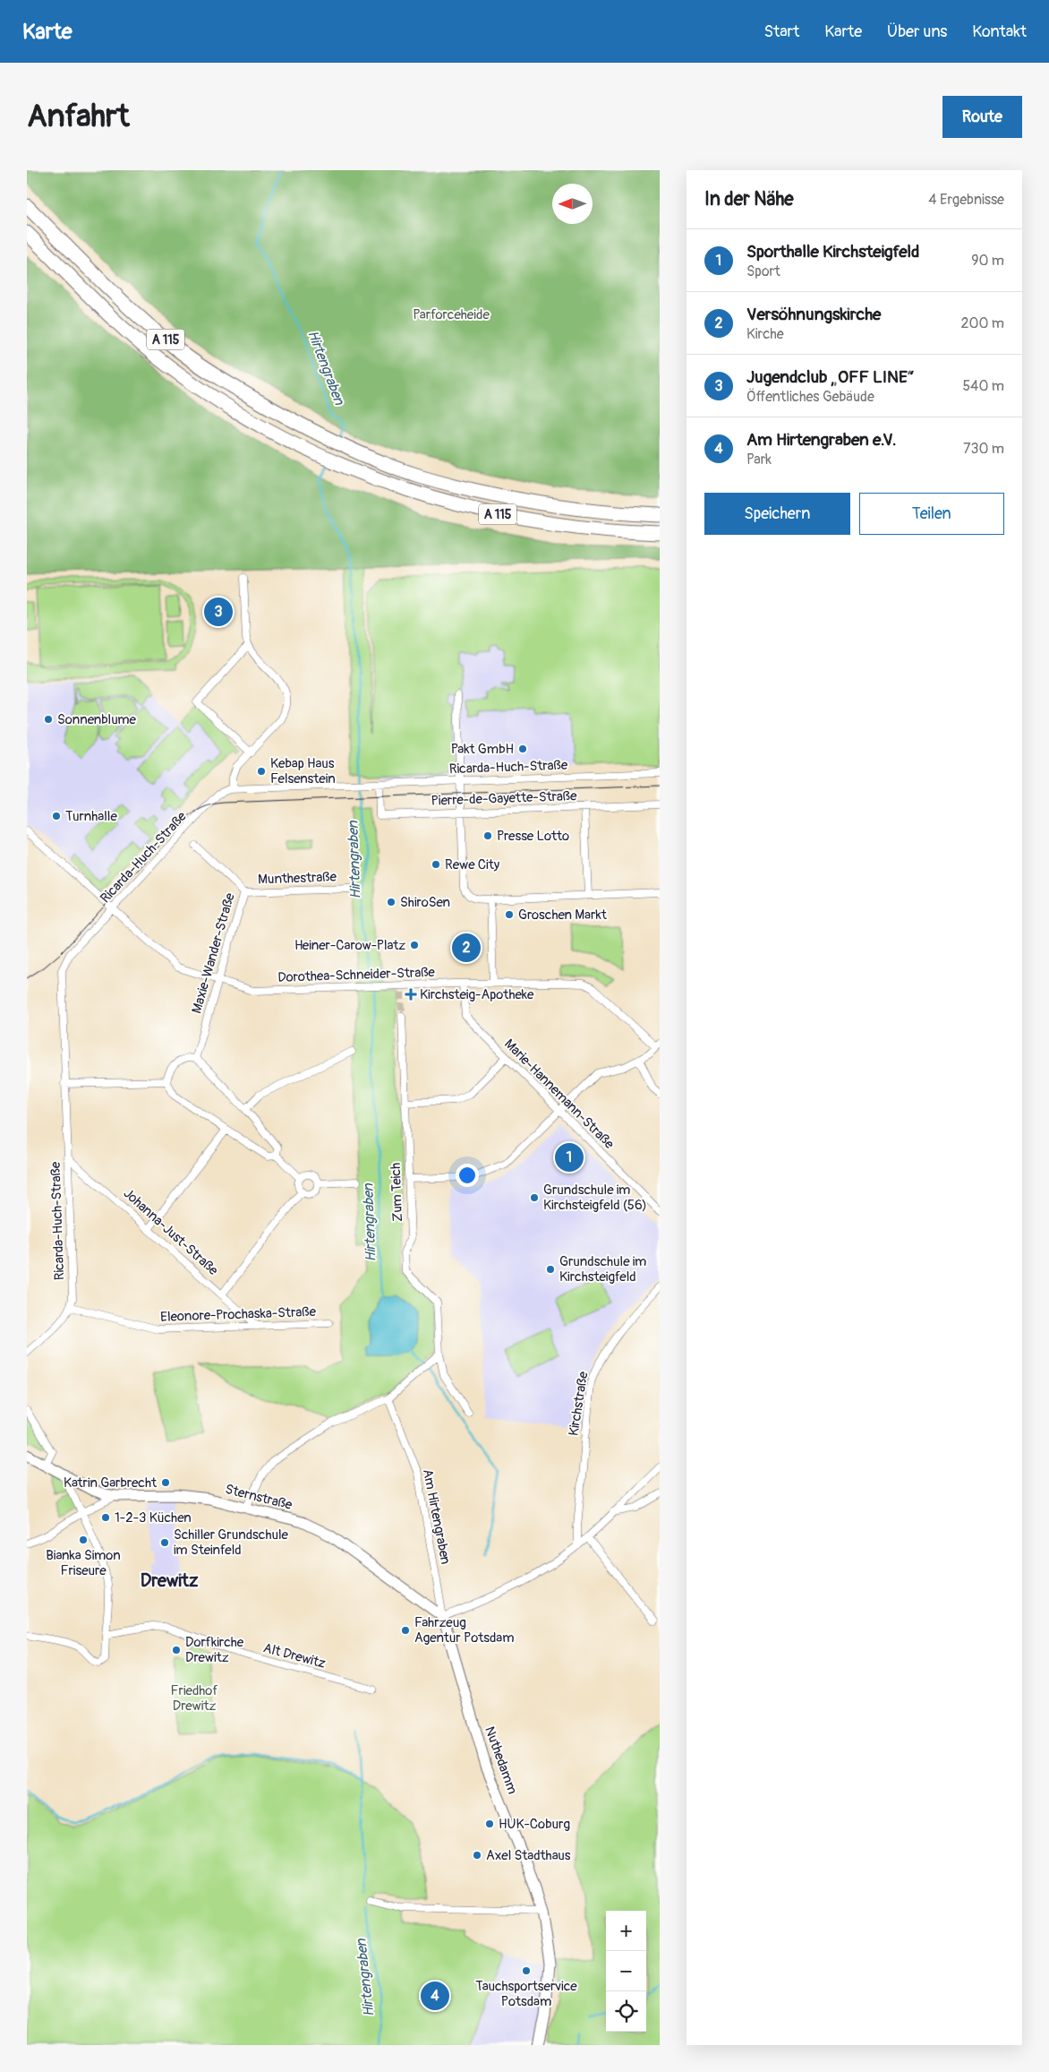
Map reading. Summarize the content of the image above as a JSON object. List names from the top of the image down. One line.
{"streets":{"highway":["A 115"],"street":["Ricarda-Huch-Straße","Pierre-de-Gayette-Straße","Munthestraße","Maxie-Wander-Straße","Dorothea-Schneider-Straße","Marie-Hannemann-Straße","Zum Teich","Johanna-Just-Straße","Eleonore-Prochaska-Straße","Kirchstraße","Sternstraße","Am Hirtengraben","Alt Drewitz","Nuthedamm"]},"crossings":[["Ricarda-Huch-Straße","Pierre-de-Gayette-Straße"],["Ricarda-Huch-Straße","Dorothea-Schneider-Straße"],["Ricarda-Huch-Straße","Johanna-Just-Straße"],["Ricarda-Huch-Straße","Eleonore-Prochaska-Straße"],["Munthestraße","Maxie-Wander-Straße"],["Maxie-Wander-Straße","Dorothea-Schneider-Straße"],["Dorothea-Schneider-Straße","Marie-Hannemann-Straße"],["Johanna-Just-Straße","Eleonore-Prochaska-Straße"],["Sternstraße","Am Hirtengraben"],["Sternstraße","Nuthedamm"],["Am Hirtengraben","Nuthedamm"]],"districts":["Drewitz"],"water":["Hirtengraben"],"parks":["Parforceheide","Friedhof Drewitz"],"places":{"other":["Sonnenblume","Pakt GmbH","Kebap Haus Felsenstein","Turnhalle","Presse Lotto","Rewe City","ShiroSen","Groschen Markt","Heiner-Carow-Platz","Grundschule im Kirchsteigfeld (56)","Grundschule im Kirchsteigfeld","Katrin Garbrecht","1-2-3 Küchen","Bianka Simon Friseure","Schiller Grundschule im Steinfeld","Fahrzeug Agentur Potsdam","Dorfkirche Drewitz","HUK-Coburg","Axel Stadthaus","Tauchsportservice Potsdam"],"health":["Kirchsteig-Apotheke"]},"north":"left","page":{"header":"Karte","nav":["Start","Karte","Über uns","Kontakt"],"buttons":["Route",["Speichern","Teilen"]],"title":"Anfahrt","heading":["In der Nähe","4 Ergebnisse"],"list":[{"mark":"1","name":"Sporthalle Kirchsteigfeld","note":"Sport","value":"90 m"},{"mark":"2","name":"Versöhnungskirche","note":"Kirche","value":"200 m"},{"mark":"3","name":"Jugendclub „OFF LINE“","note":"Öffentliches Gebäude","value":"540 m"},{"mark":"4","name":"Am Hirtengraben e.V.","note":"Park","value":"730 m"}],"pins":["3","2","1","4"],"map_buttons":["+","−"]}}
